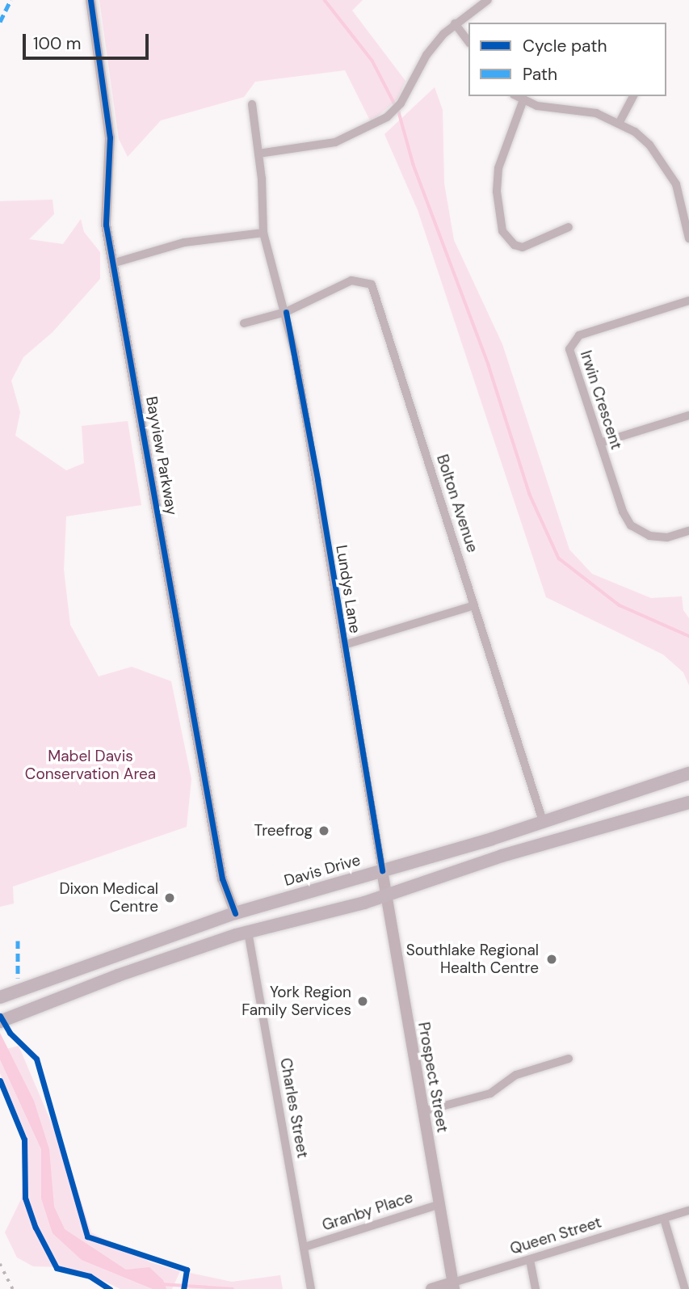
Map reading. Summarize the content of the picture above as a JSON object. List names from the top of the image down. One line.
{"streets":{"main road":["Davis Drive","Prospect Street","Queen Street"],"street":["Irwin Crescent","Bayview Parkway","Bolton Avenue","Lundys Lane","Charles Street","Granby Place"]},"crossings":[["Bayview Parkway","Davis Drive"],["Bolton Avenue","Lundys Lane"],["Bolton Avenue","Davis Drive"],["Lundys Lane","Davis Drive"],["Lundys Lane","Prospect Street"],["Davis Drive","Prospect Street"],["Prospect Street","Granby Place"],["Prospect Street","Queen Street"],["Charles Street","Granby Place"]],"parks":["Mabel Davis Conservation Area"],"places":["Treefrog","Dixon Medical Centre","Southlake Regional Health Centre","York Region Family Services"],"legend":["Cycle path","Path"],"scale_bar":"100 m"}
